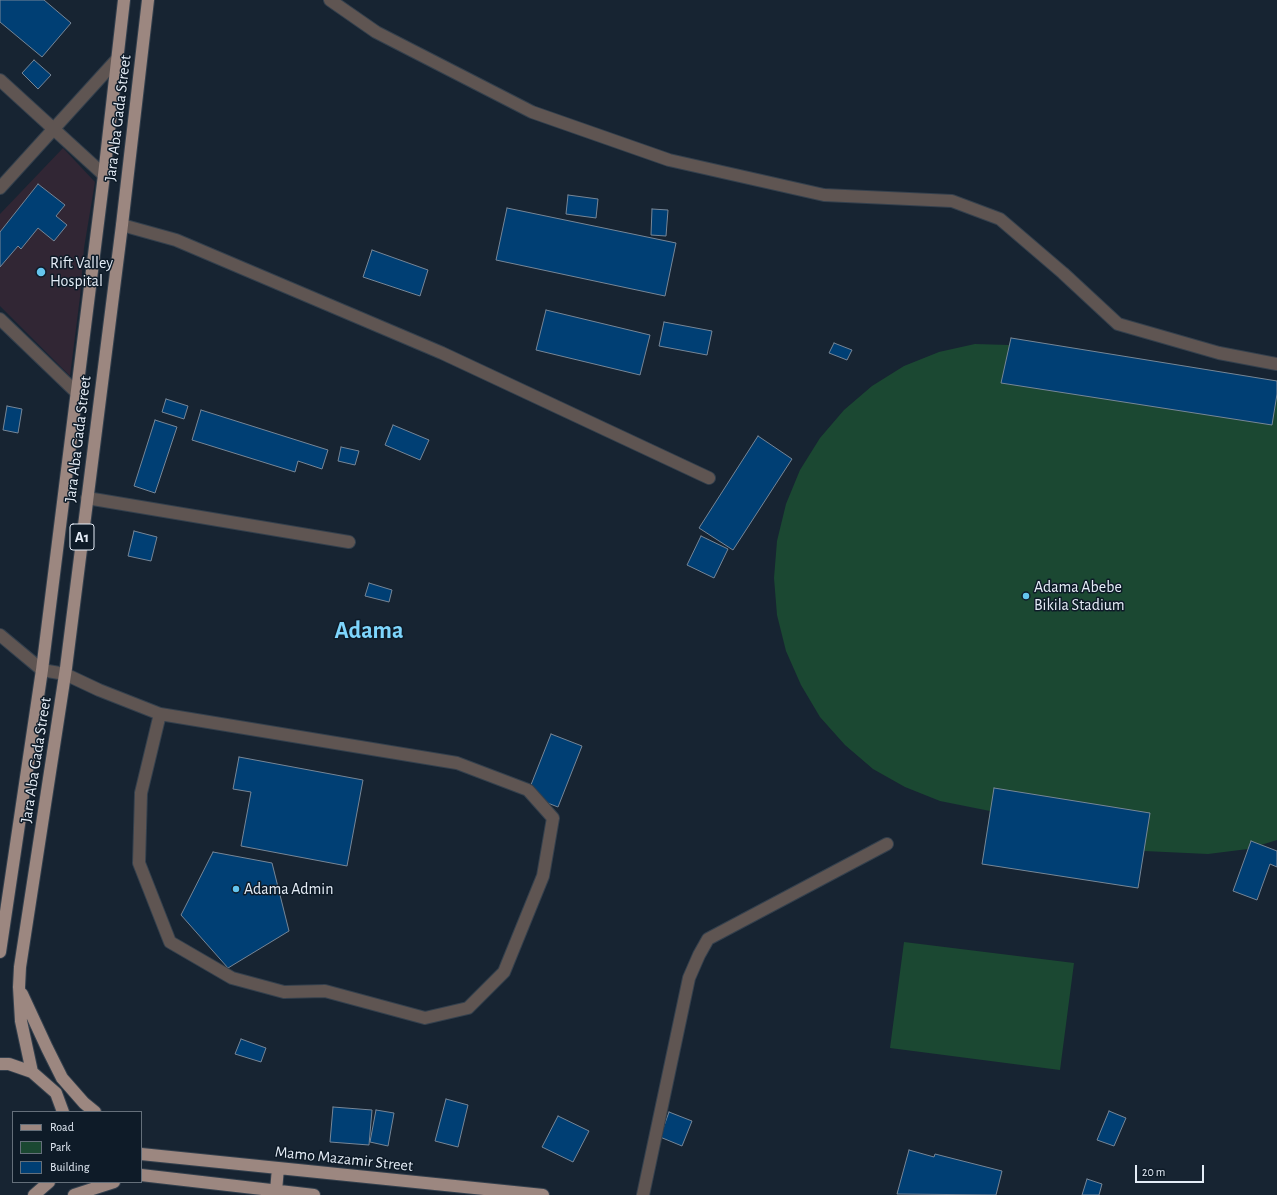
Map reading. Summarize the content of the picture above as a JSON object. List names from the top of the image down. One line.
{"streets":{"main road":["Jara Aba Gada Street","A1","Mamo Mazamir Street"]},"districts":["Adama"],"places":["Rift Valley Hospital","Adama Abebe Bikila Stadium","Adama Admin"],"legend":["Road","Park","Building"],"scale_bar":"20 m"}
